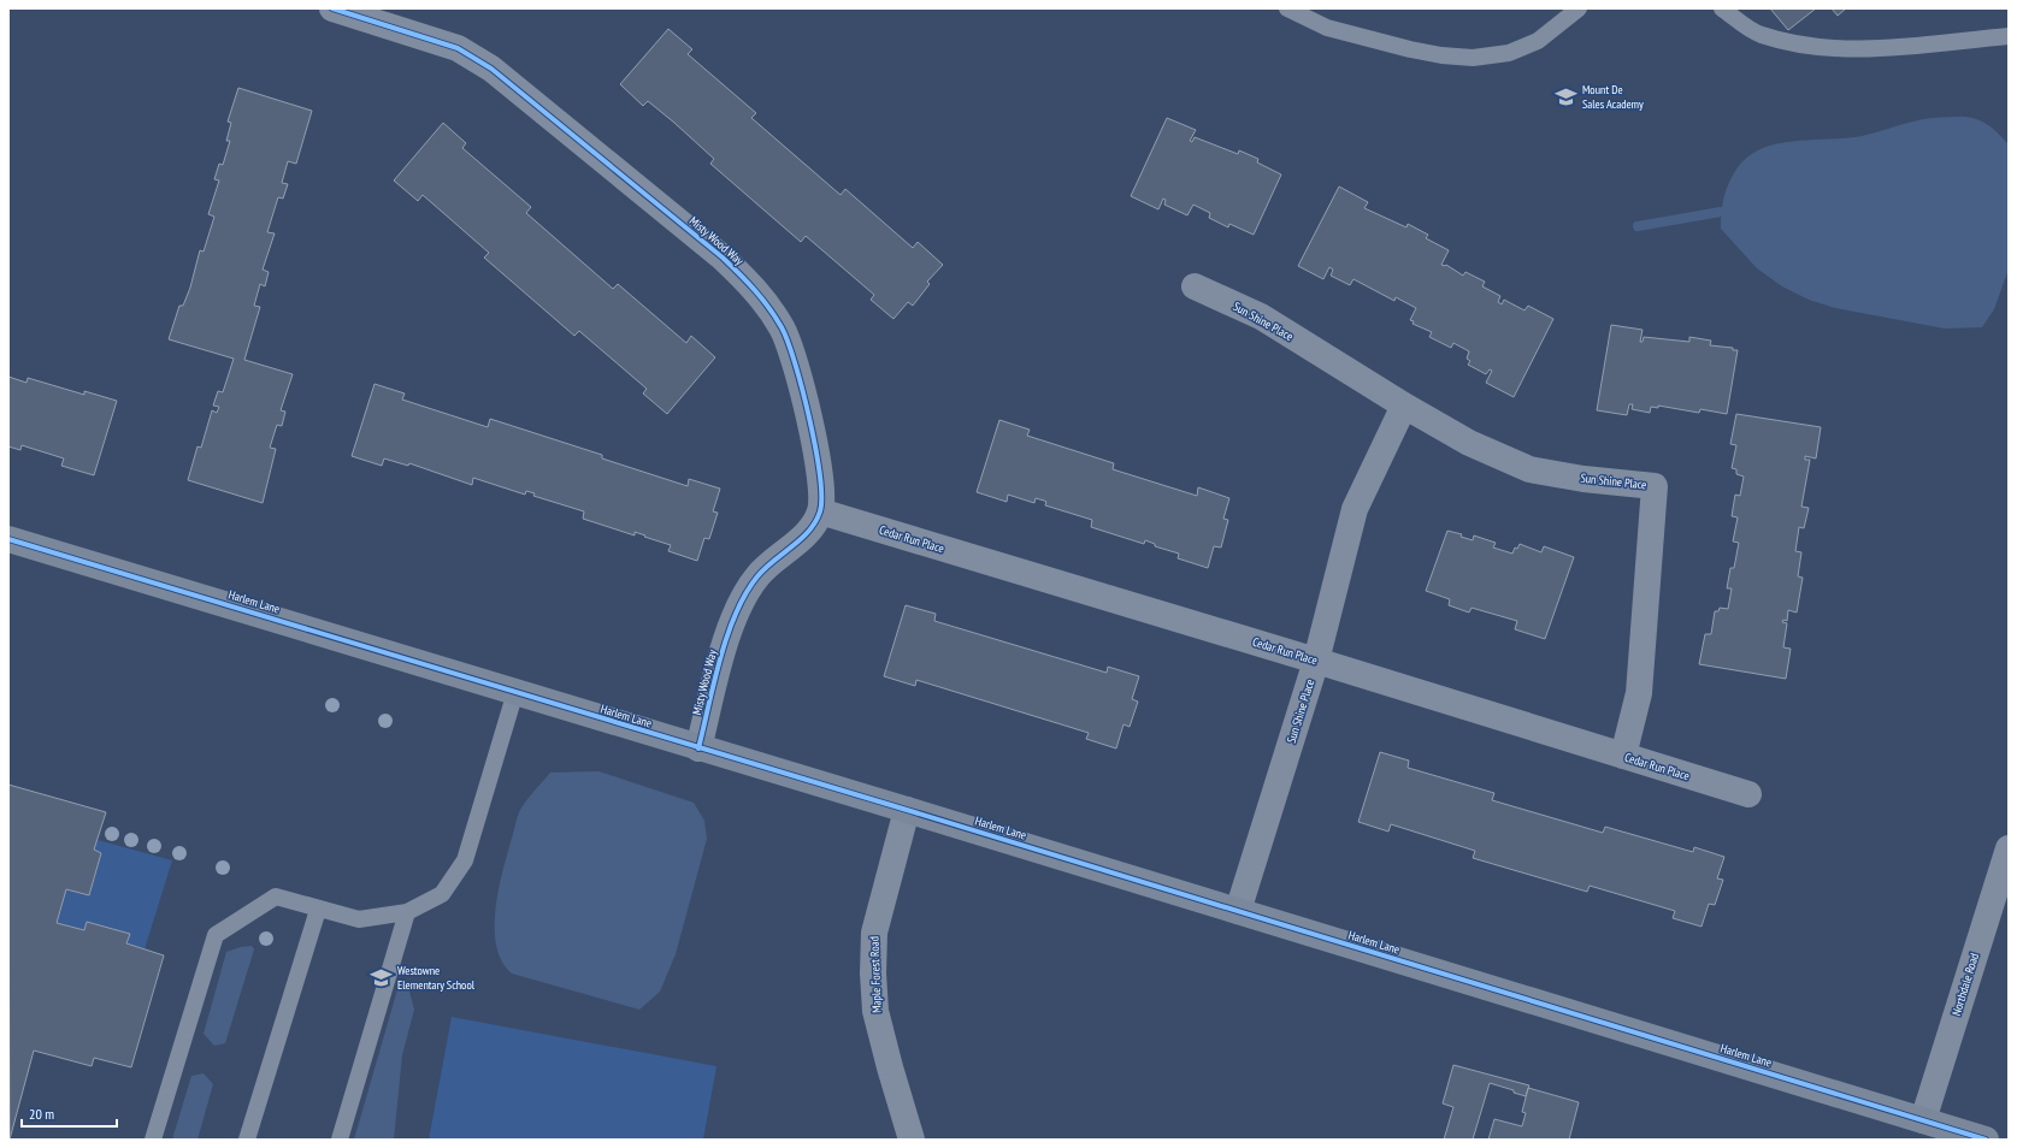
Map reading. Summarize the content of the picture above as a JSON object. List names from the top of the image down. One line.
{"streets":{"street":["Misty Wood Way","Sun Shine Place","Cedar Run Place","Harlem Lane","Maple Forest Road","Northdale Road"]},"crossings":[["Misty Wood Way","Cedar Run Place"],["Misty Wood Way","Harlem Lane"],["Sun Shine Place","Cedar Run Place"],["Sun Shine Place","Harlem Lane"],["Harlem Lane","Maple Forest Road"],["Harlem Lane","Northdale Road"]],"places":{"school or university":["Mount De Sales Academy","Westowne Elementary School"]},"scale_bar":"20 m"}
